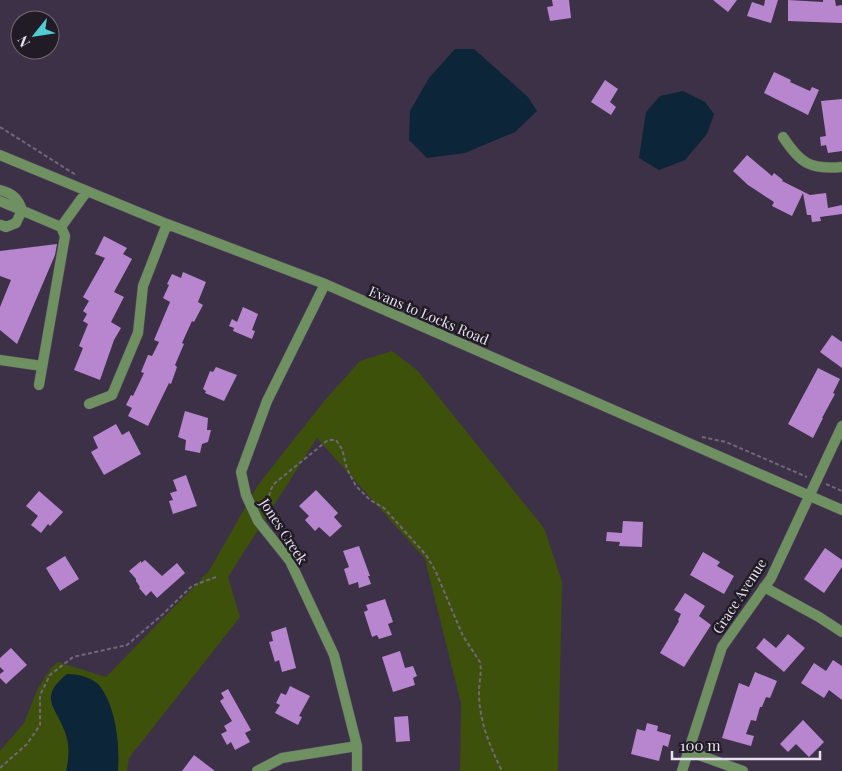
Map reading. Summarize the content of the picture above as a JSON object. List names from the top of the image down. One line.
{"streets":{"street":["Evans to Locks Road","Jones Creek","Grace Avenue"]},"crossings":[["Evans to Locks Road","Jones Creek"],["Evans to Locks Road","Grace Avenue"]],"scale_bar":"100 m","north":"bottom left"}
